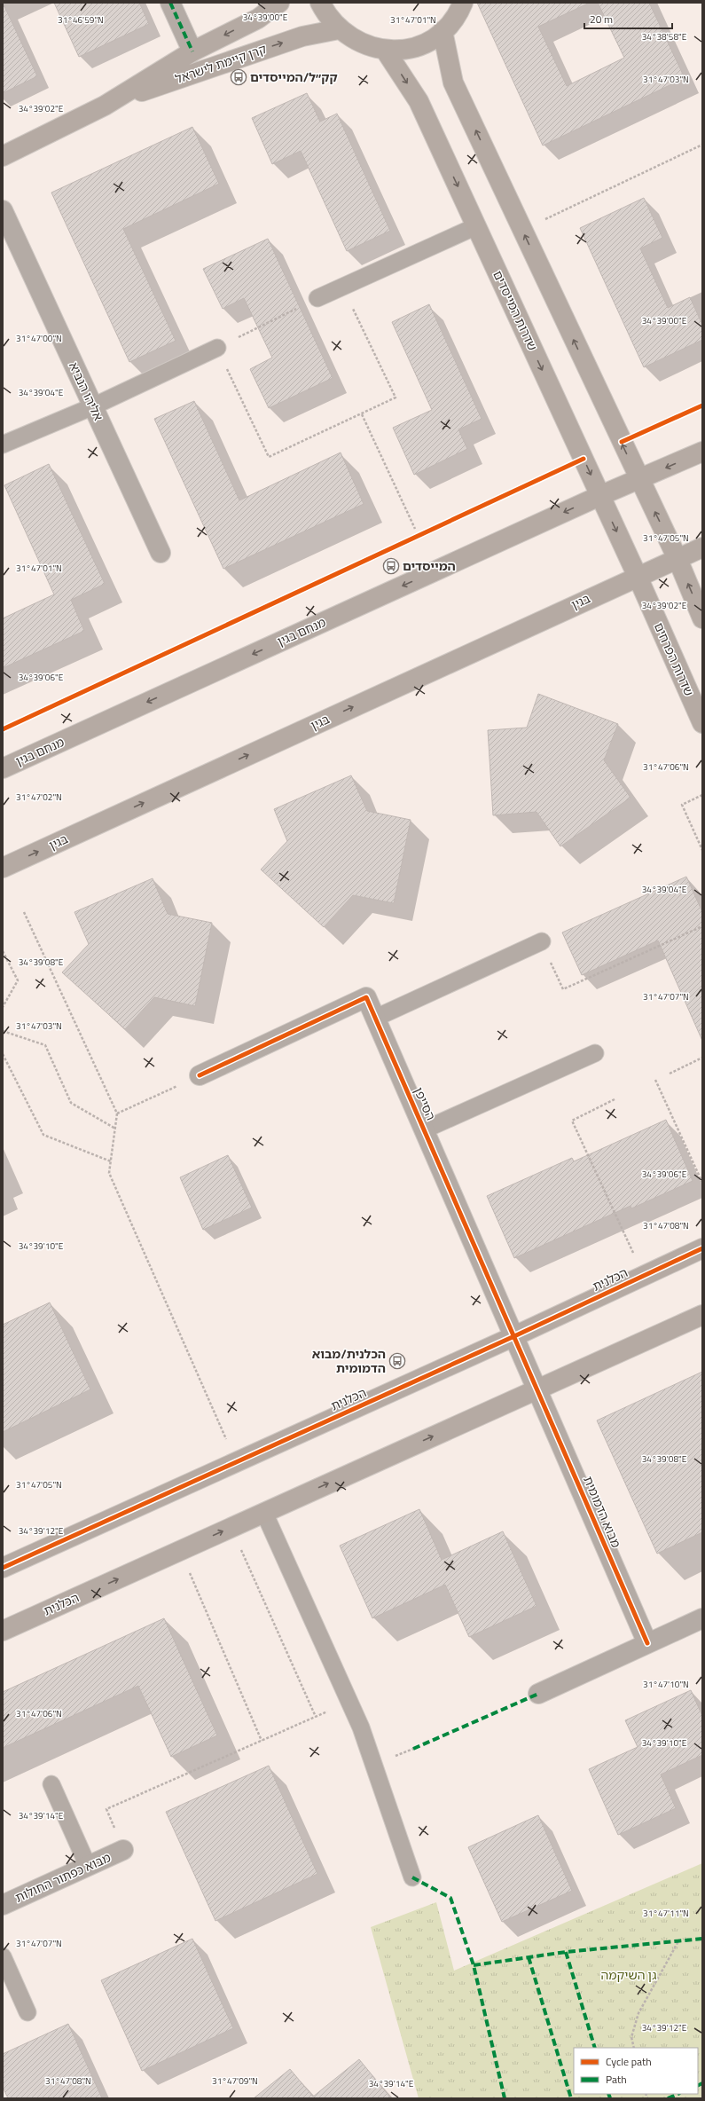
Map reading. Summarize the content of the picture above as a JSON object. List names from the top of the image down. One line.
{"streets":{"street":["קרן קיימת לישראל","שדרות המייסדים","אליהו הנביא","בגין","מנחם בגין","שדרות הפרחים","הסייפן","הכלנית","מבוא הדמומית","מבוא כפתור החולות"]},"crossings":[["שדרות המייסדים","בגין"],["שדרות המייסדים","מנחם בגין"],["שדרות המייסדים","שדרות הפרחים"],["בגין","שדרות הפרחים"],["הסייפן","הכלנית"],["הסייפן","מבוא הדמומית"],["הכלנית","מבוא הדמומית"]],"one_way":["בגין","מנחם בגין"],"parks":["גן השיקמה"],"places":{"bus stop":["קק״ל/המייסדים","המייסדים","הכלנית/מבוא הדמומית"]},"legend":["Cycle path","Path"],"scale_bar":"20 m","coordinates":["34°39'00\"E","31°46'59\"N","31°47'01\"N","34°38'58\"E","31°47'03\"N","34°39'02\"E","31°47'00\"N","34°39'04\"E","31°47'05\"N","34°39'06\"E","31°47'06\"N","31°47'02\"N","34°39'08\"E","31°47'07\"N","31°47'08\"N","34°39'10\"E","34°39'12\"E","31°47'10\"N","34°39'14\"E","31°47'11\"N","31°47'09\"N"]}
